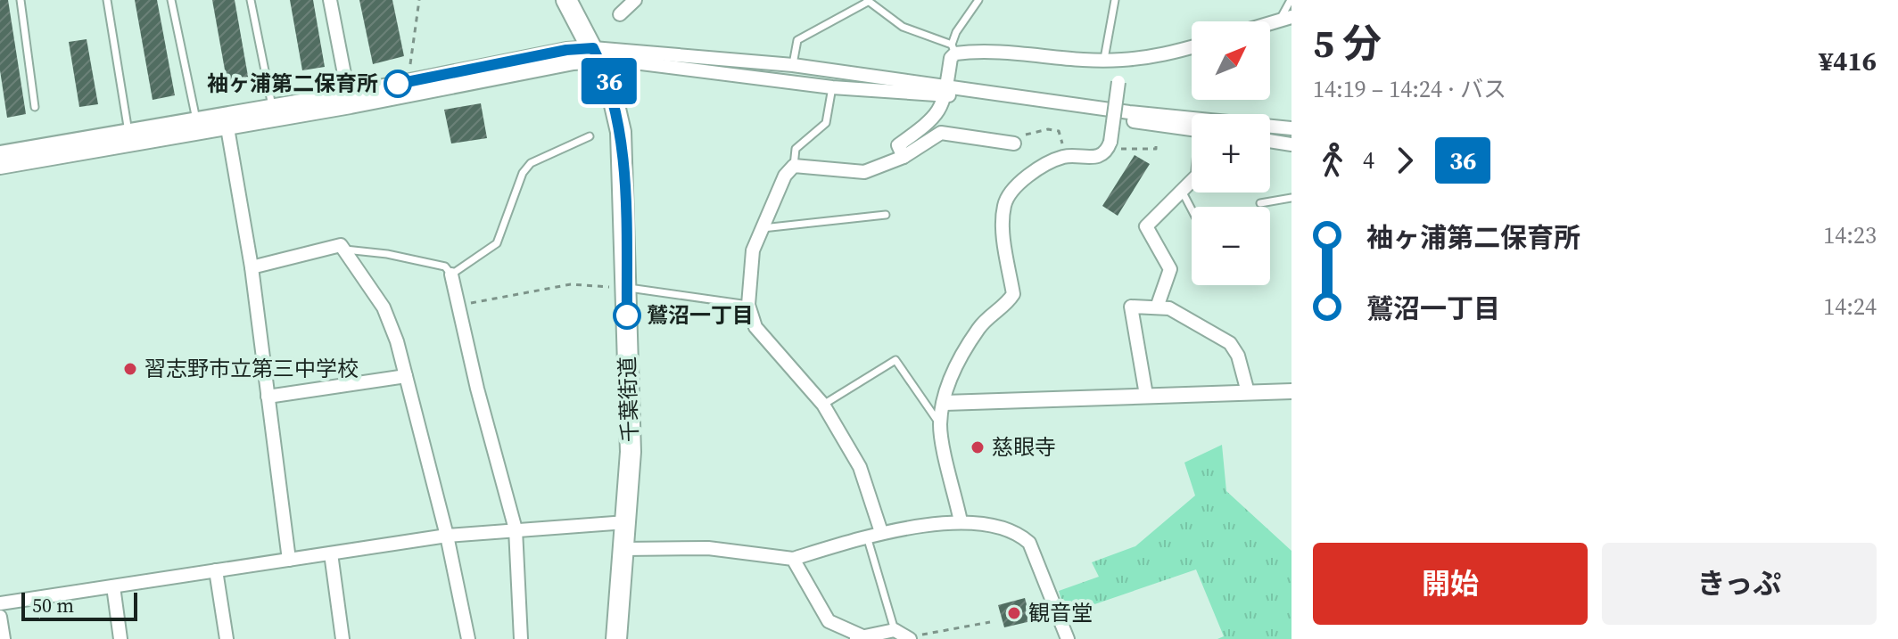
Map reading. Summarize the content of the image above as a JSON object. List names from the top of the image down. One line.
{"streets":{"highway":["千葉街道"]},"places":["袖ヶ浦第二保育所","鷲沼一丁目","習志野市立第三中学校","慈眼寺","観音堂"],"lines":["bus line 36"],"scale_bar":"50 m","north":"top right","page":{"on_map":"36","heading":["5 分","14:19 – 14:24 · バス","¥416"],"map_buttons":["+","−"],"legs":["4","36"],"list":[{"name":"袖ヶ浦第二保育所","value":"14:23"},{"name":"鷲沼一丁目","value":"14:24"}],"buttons":["開始","きっぷ"],"scale":"50 m"}}
